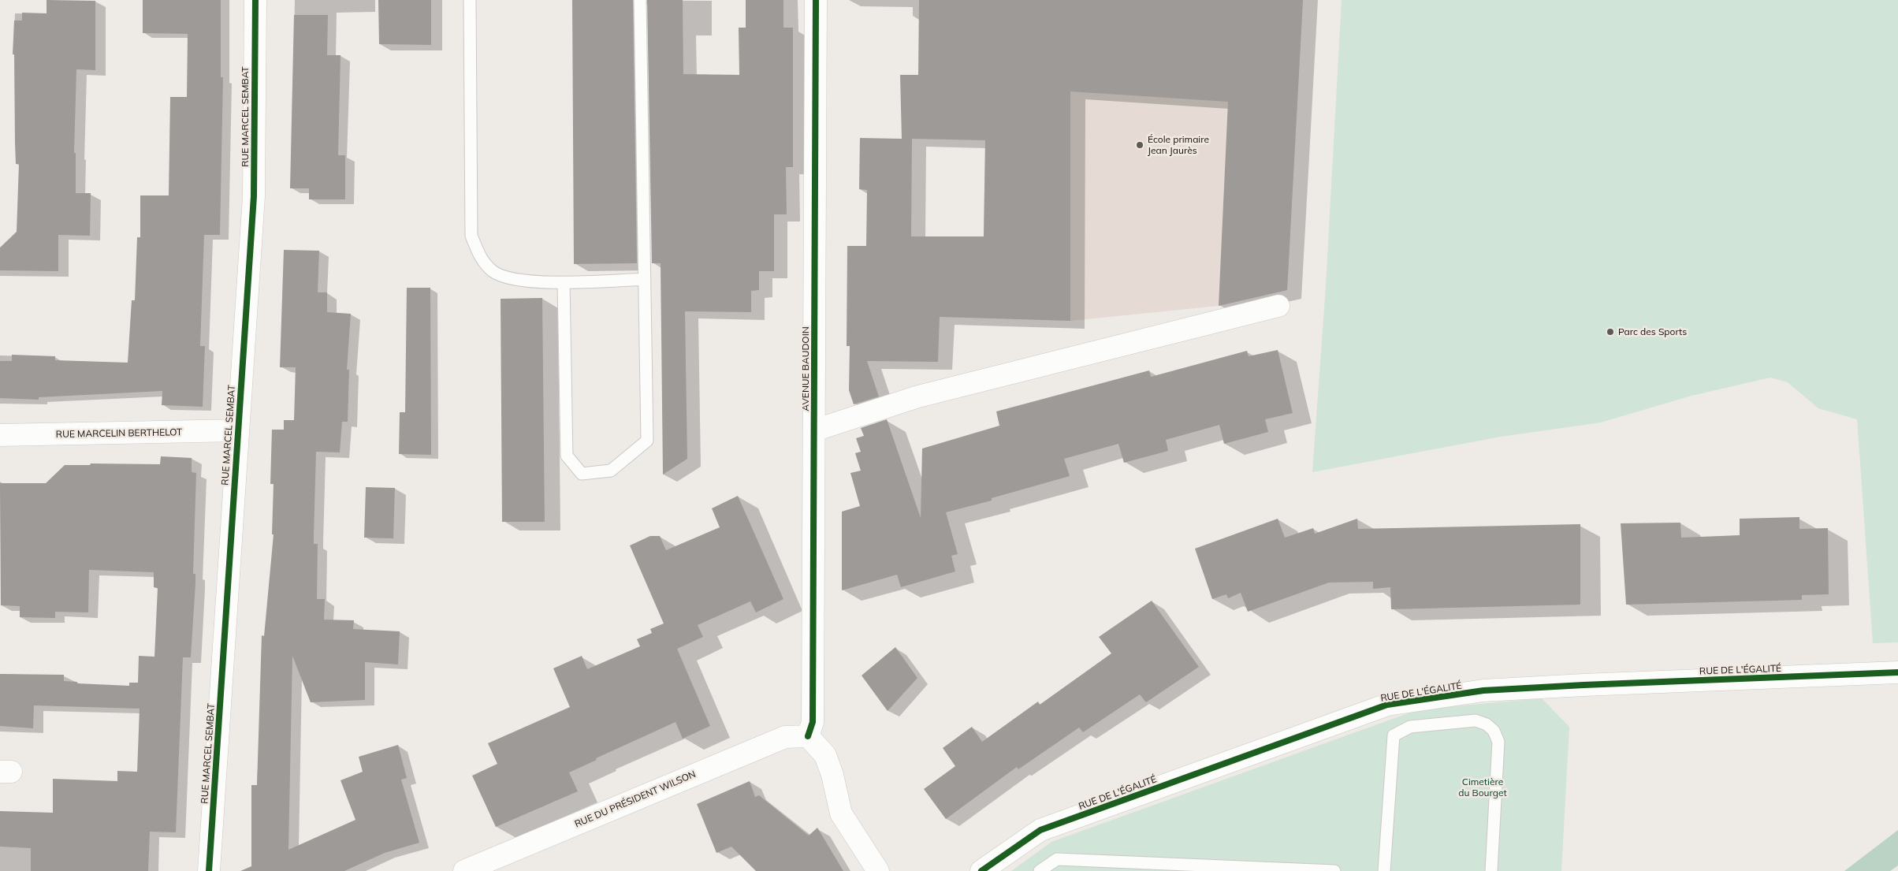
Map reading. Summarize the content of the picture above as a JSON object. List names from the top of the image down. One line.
{"streets":{"street":["RUE MARCEL SEMBAT","AVENUE BAUDOIN","RUE MARCELIN BERTHELOT","RUE DE L'ÉGALITÉ","RUE DU PRÉSIDENT WILSON"]},"crossings":[["RUE MARCEL SEMBAT","RUE MARCELIN BERTHELOT"],["AVENUE BAUDOIN","RUE DU PRÉSIDENT WILSON"]],"parks":["Cimetière du Bourget"],"places":["École primaire Jean Jaurès","Parc des Sports"]}
